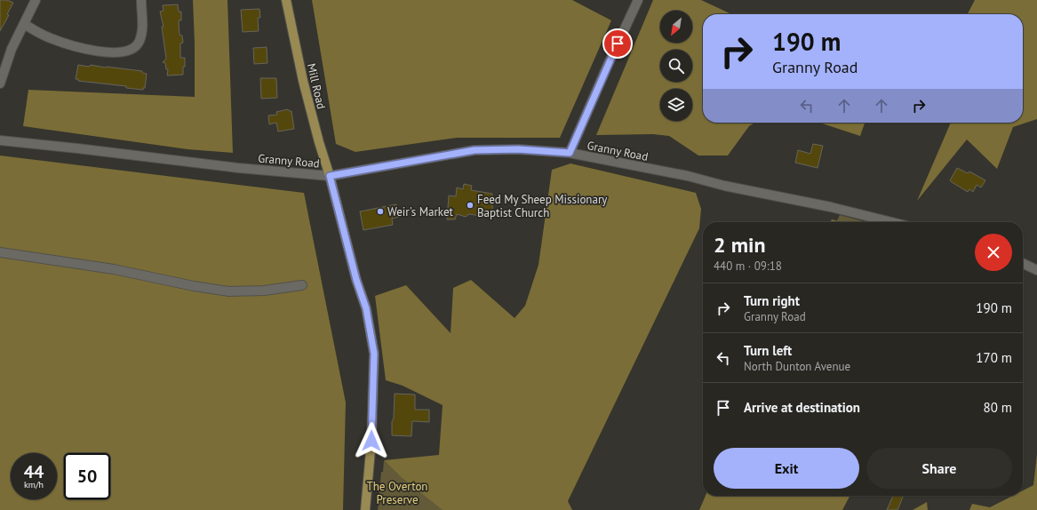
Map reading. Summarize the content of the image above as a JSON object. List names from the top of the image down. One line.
{"streets":{"main road":["Mill Road"],"street":["Granny Road"]},"crossings":[["Mill Road","Granny Road"]],"parks":["The Overton Preserve"],"places":["Feed My Sheep Missionary Baptist Church","Weir's Market"],"north":"bottom left","page":{"turn":["190 m","Granny Road"],"heading":["2 min","440 m · 09:18"],"list":[{"name":"Turn right","note":"Granny Road","value":"190 m"},{"name":"Turn left","note":"North Dunton Avenue","value":"170 m"},{"name":"Arrive at destination","value":"80 m"}],"buttons":["Exit","Share"],"speed":"44 km/h","limit":"50"}}
